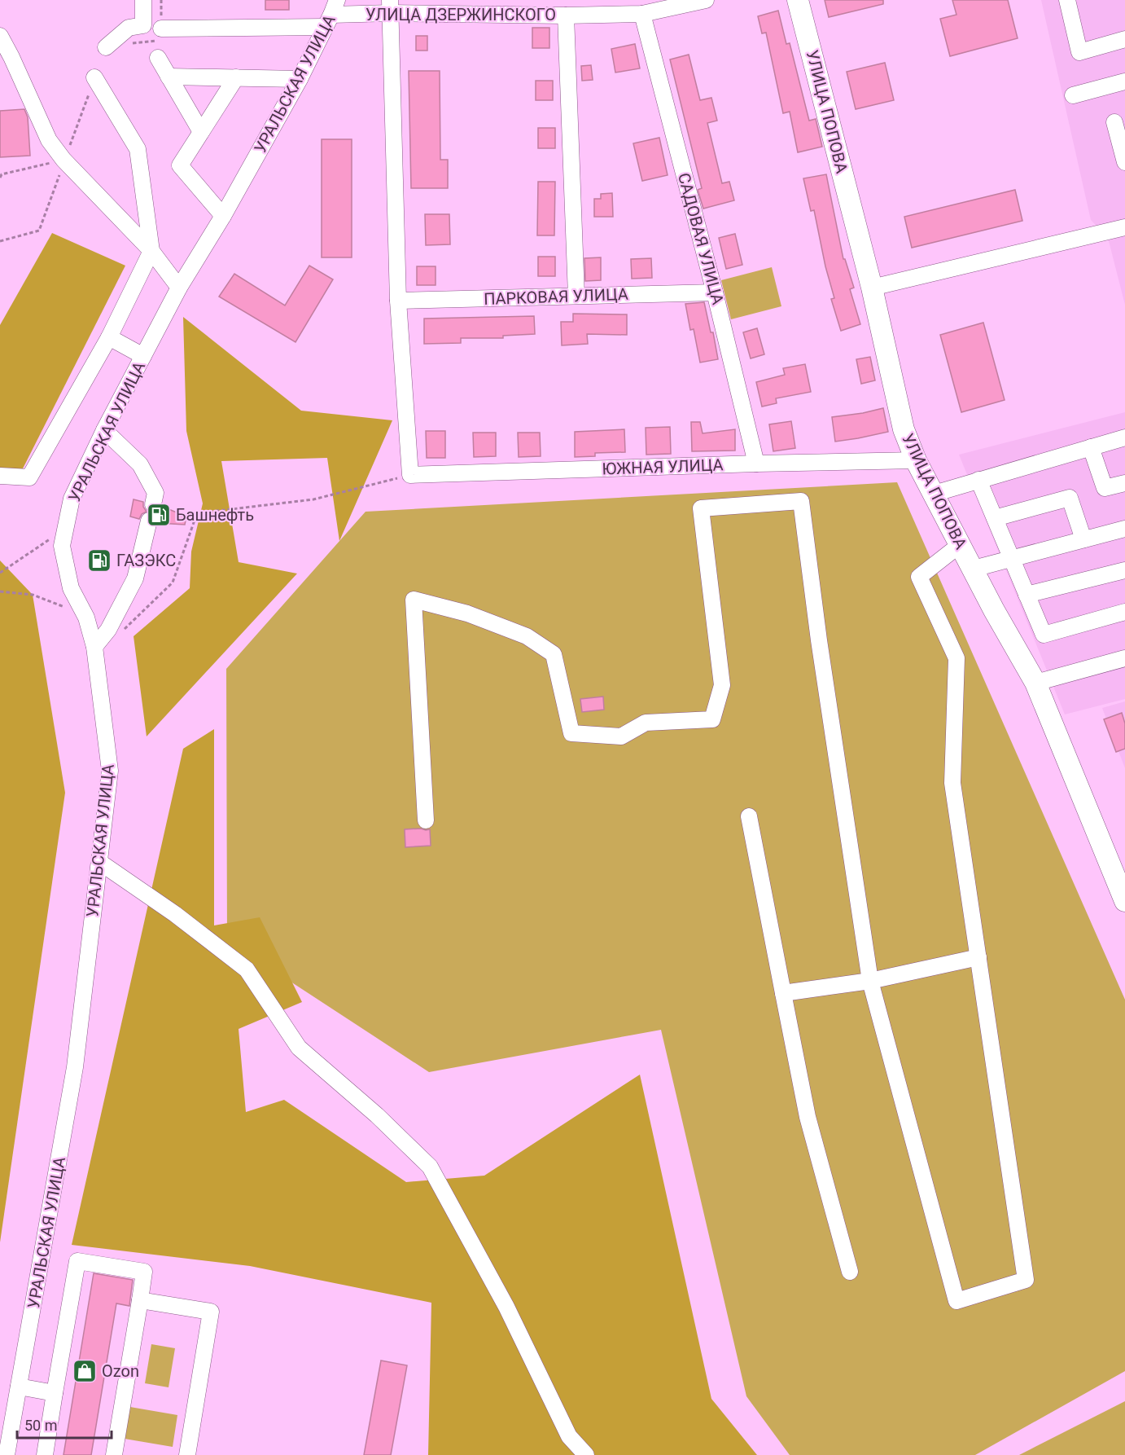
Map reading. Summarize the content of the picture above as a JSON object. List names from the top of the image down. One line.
{"streets":{"main road":["УЛИЦА ПОПОВА"],"street":["УЛИЦА ДЗЕРЖИНСКОГО","УРАЛЬСКАЯ УЛИЦА","САДОВАЯ УЛИЦА","ПАРКОВАЯ УЛИЦА","ЮЖНАЯ УЛИЦА"]},"crossings":[["УЛИЦА ДЗЕРЖИНСКОГО","УРАЛЬСКАЯ УЛИЦА"],["УЛИЦА ДЗЕРЖИНСКОГО","САДОВАЯ УЛИЦА"],["УЛИЦА ПОПОВА","ЮЖНАЯ УЛИЦА"],["САДОВАЯ УЛИЦА","ПАРКОВАЯ УЛИЦА"],["САДОВАЯ УЛИЦА","ЮЖНАЯ УЛИЦА"]],"places":{"fuel station":["Башнефть","ГАЗЭКС"],"shop":["Ozon"]},"scale_bar":"50 m"}
